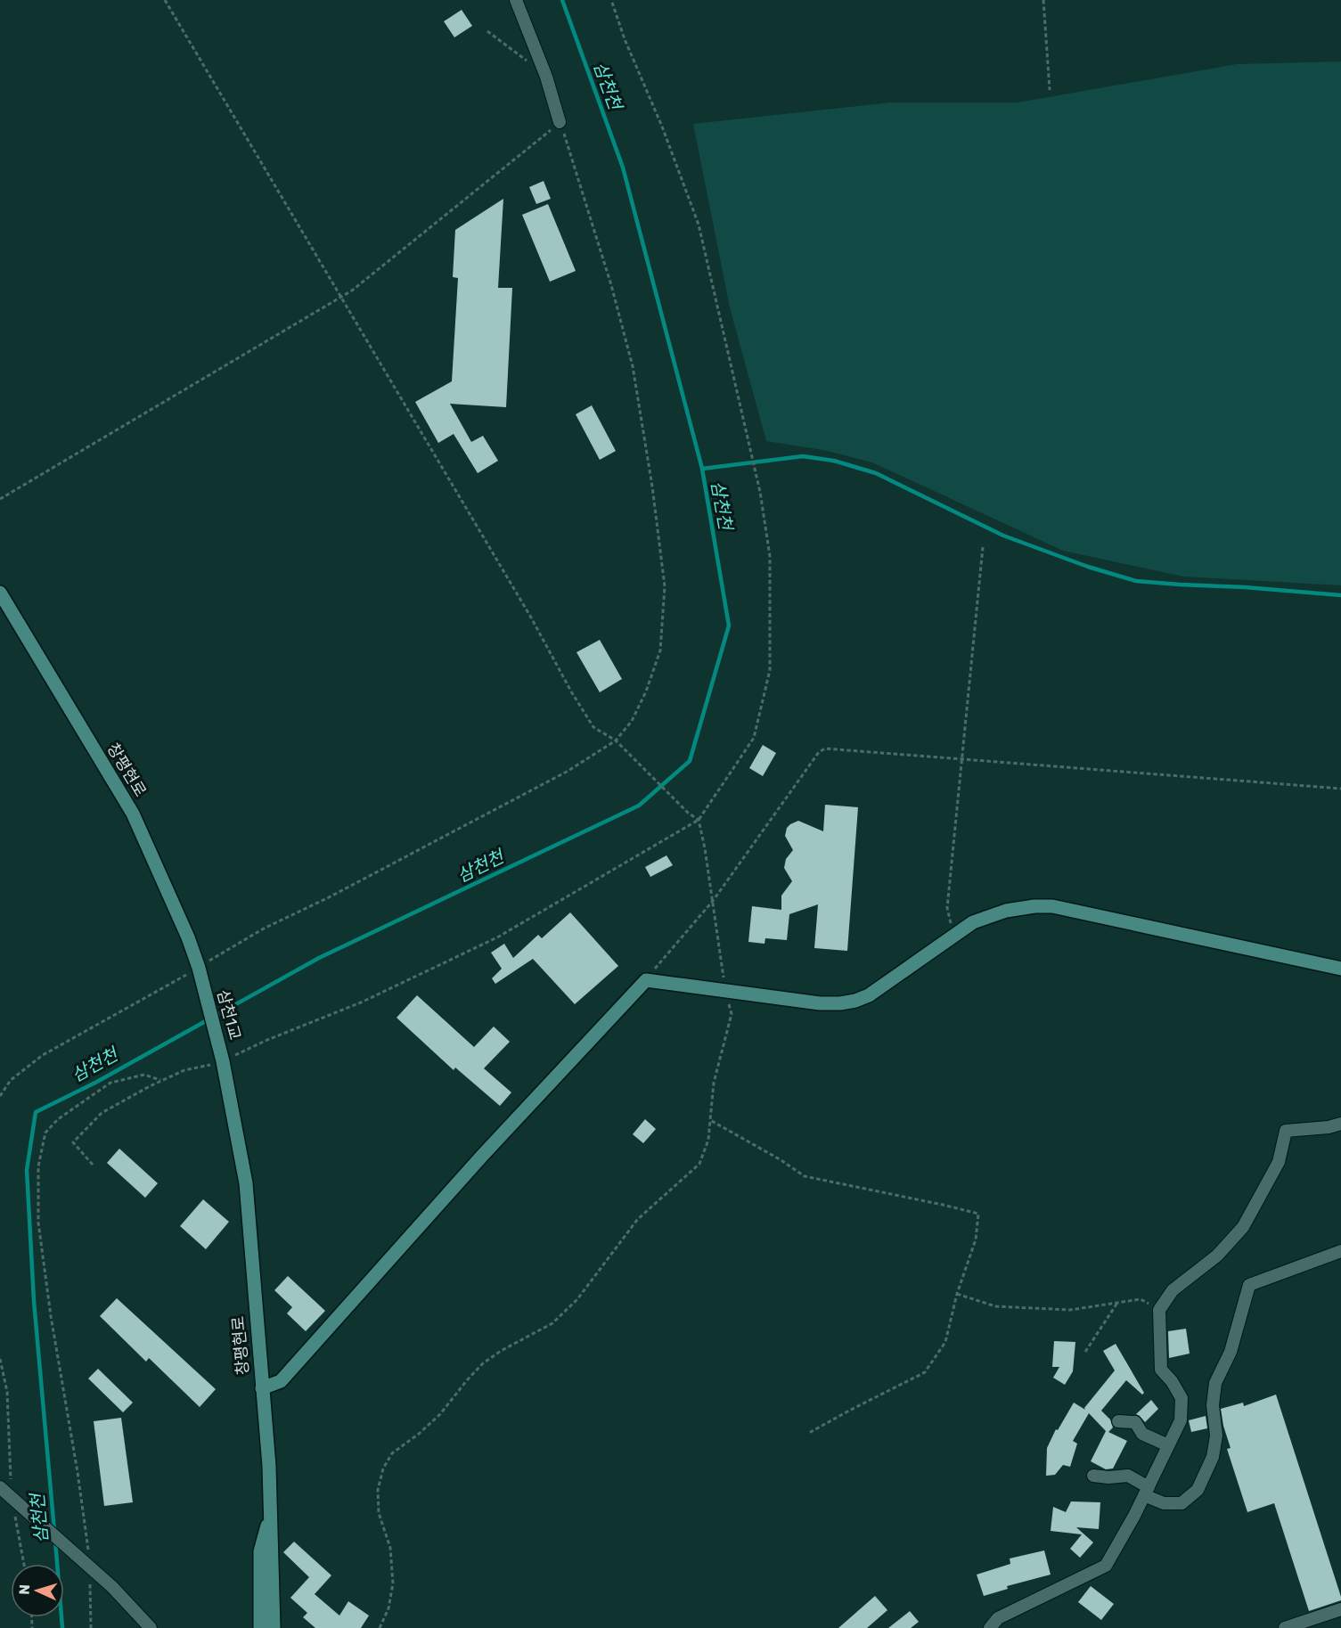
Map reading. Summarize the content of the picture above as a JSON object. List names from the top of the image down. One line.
{"streets":{"street":["창평현로","삼천1교"]},"crossings":[["창평현로","삼천1교"]],"water":["삼천천"],"north":"left"}
